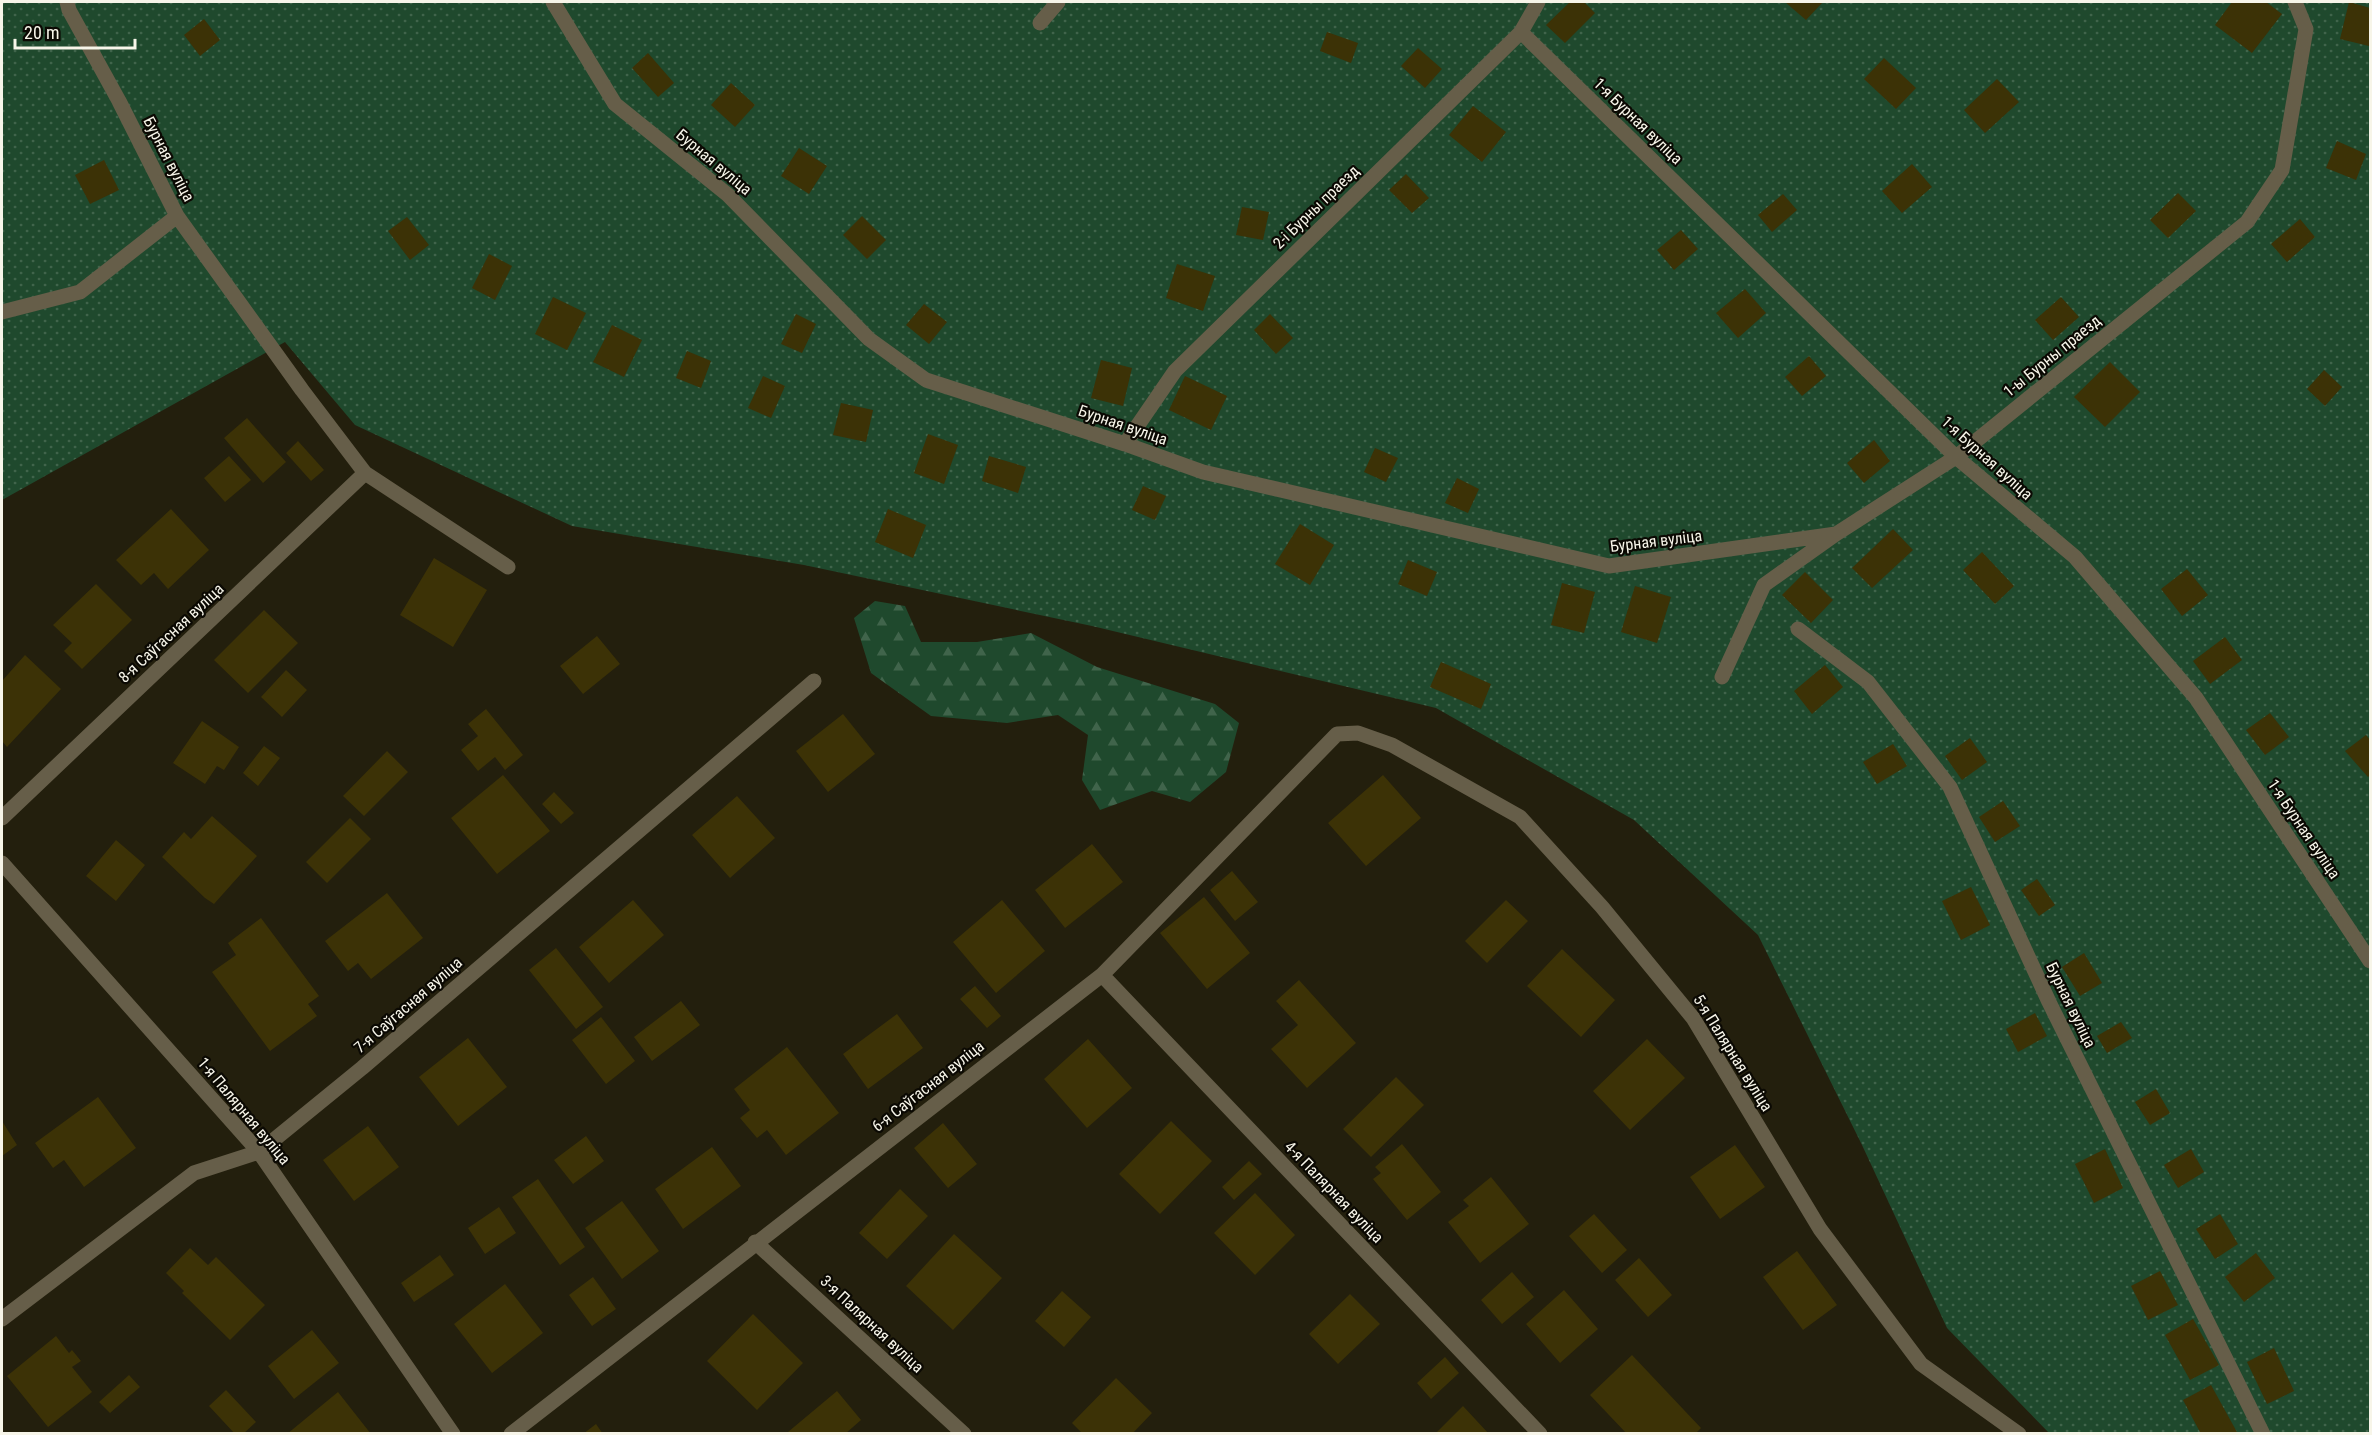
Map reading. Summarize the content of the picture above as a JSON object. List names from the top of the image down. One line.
{"streets":{"street":["1-я Бурная вуліца","Бурная вуліца","2-і Бурны праезд","1-ы Бурны праезд","8-я Саўгасная вуліца","7-я Саўгасная вуліца","5-я Палярная вуліца","6-я Саўгасная вуліца","1-я Палярная вуліца","4-я Палярная вуліца","3-я Палярная вуліца"]},"crossings":[["1-я Бурная вуліца","2-і Бурны праезд"],["1-я Бурная вуліца","1-ы Бурны праезд"],["Бурная вуліца","2-і Бурны праезд"],["Бурная вуліца","1-ы Бурны праезд"],["7-я Саўгасная вуліца","1-я Палярная вуліца"],["5-я Палярная вуліца","6-я Саўгасная вуліца"],["6-я Саўгасная вуліца","4-я Палярная вуліца"],["6-я Саўгасная вуліца","3-я Палярная вуліца"]],"scale_bar":"20 m"}
